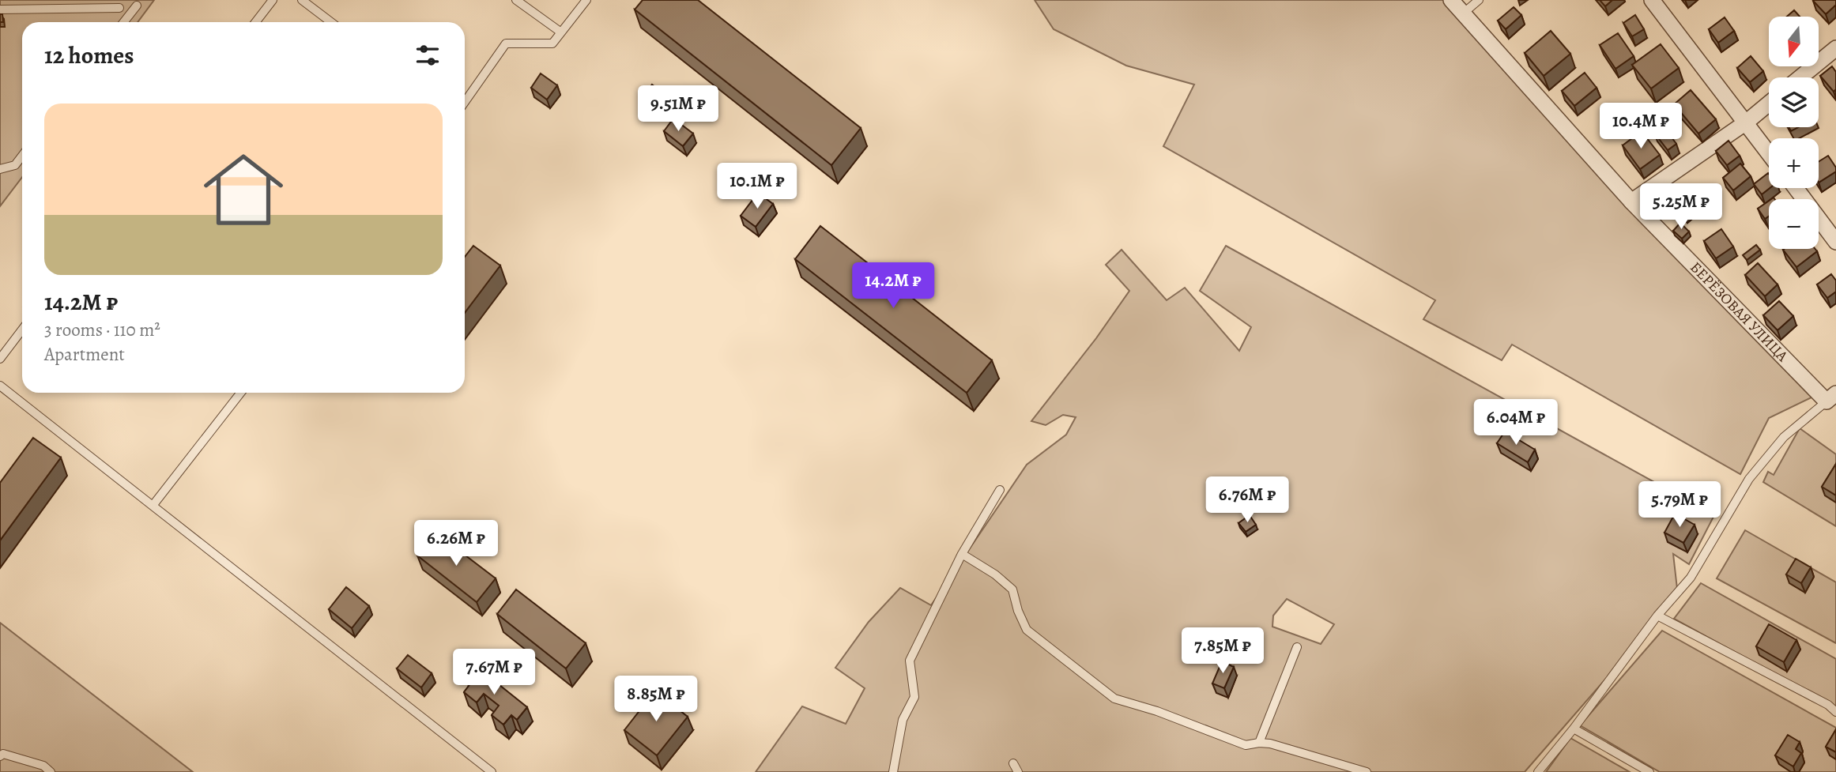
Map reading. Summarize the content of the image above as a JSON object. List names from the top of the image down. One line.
{"streets":{"street":["БЕРЁЗОВАЯ УЛИЦА"]},"north":"bottom","page":{"map_buttons":["+","−"],"heading":"12 homes","price":["9.51M ₽","10.4M ₽","10.1M ₽","5.25M ₽","14.2M ₽","6.04M ₽","6.76M ₽","5.79M ₽","6.26M ₽","7.85M ₽","7.67M ₽","8.85M ₽"],"list":[{"name":"14.2M ₽","note":"3 rooms · 110 m² · Apartment"}]}}
